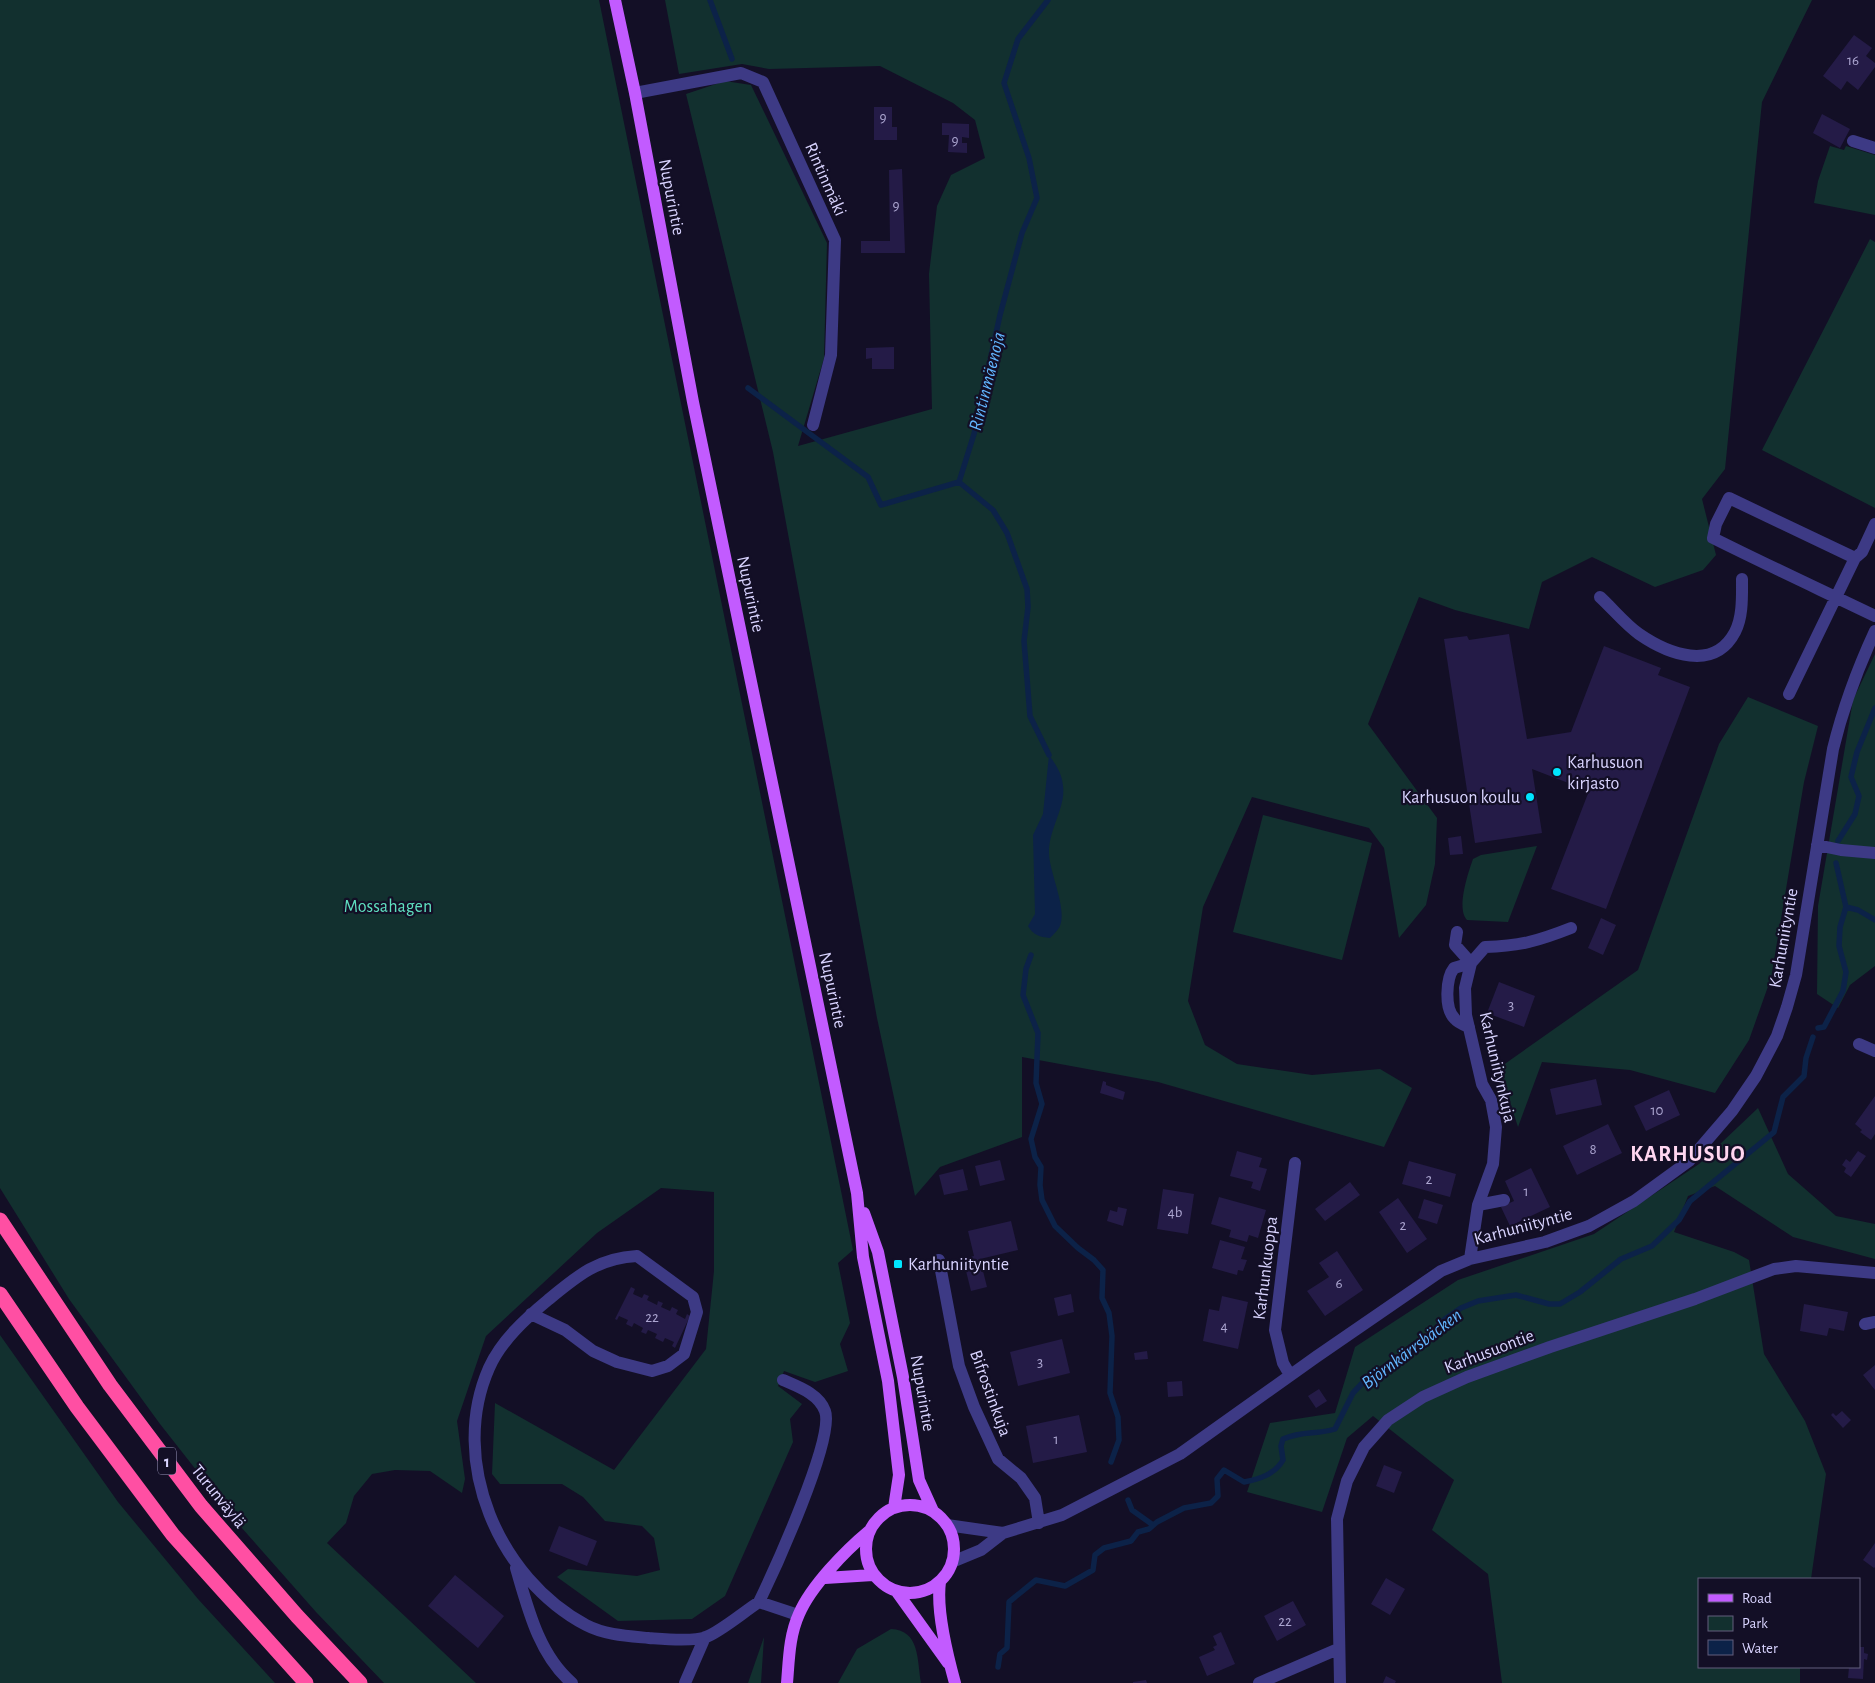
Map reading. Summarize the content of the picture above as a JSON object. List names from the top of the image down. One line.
{"streets":{"highway":["1","Turunväylä"],"main road":["Nupurintie"],"street":["Rintinmäki","Karhuniityntie","Karhuniitynkuja","Karhunkuoppa","Karhusuontie","Bifrostinkuja"]},"crossings":[["Rintinmäki","Nupurintie"],["Nupurintie","Karhuniityntie"],["Karhuniityntie","Karhuniitynkuja"],["Karhuniityntie","Karhunkuoppa"],["Karhuniityntie","Bifrostinkuja"]],"districts":["KARHUSUO"],"water":["Rintinmäenoja","Björnkärrsbäcken"],"parks":["Mossahagen"],"places":{"other":["Karhusuon kirjasto","Karhusuon koulu"],"transit":["Karhuniityntie"]},"house_numbers":["16","9","9","9","3","10","8","2","1","4b","2","6","22","4","3","1","22"],"legend":["Road","Park","Water"]}
